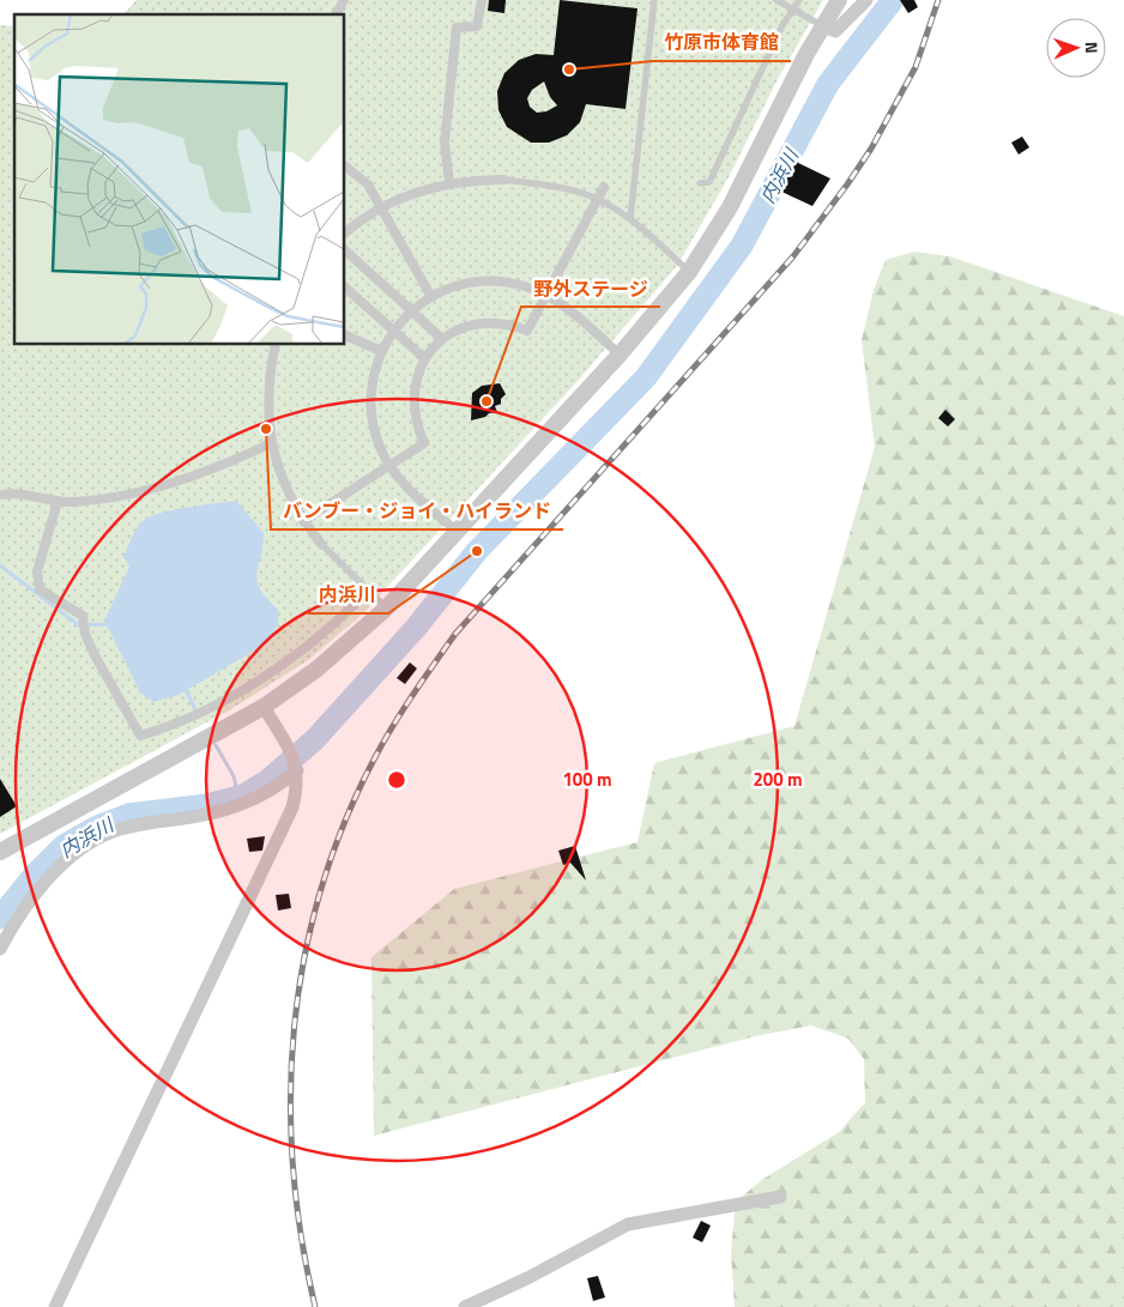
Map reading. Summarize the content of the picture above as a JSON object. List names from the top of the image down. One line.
{"water":["内浜川"],"places":["竹原市体育館","野外ステージ","バンブー・ジョイ・ハイランド","内浜川"],"north":"right","rings":["100 m","200 m"]}
